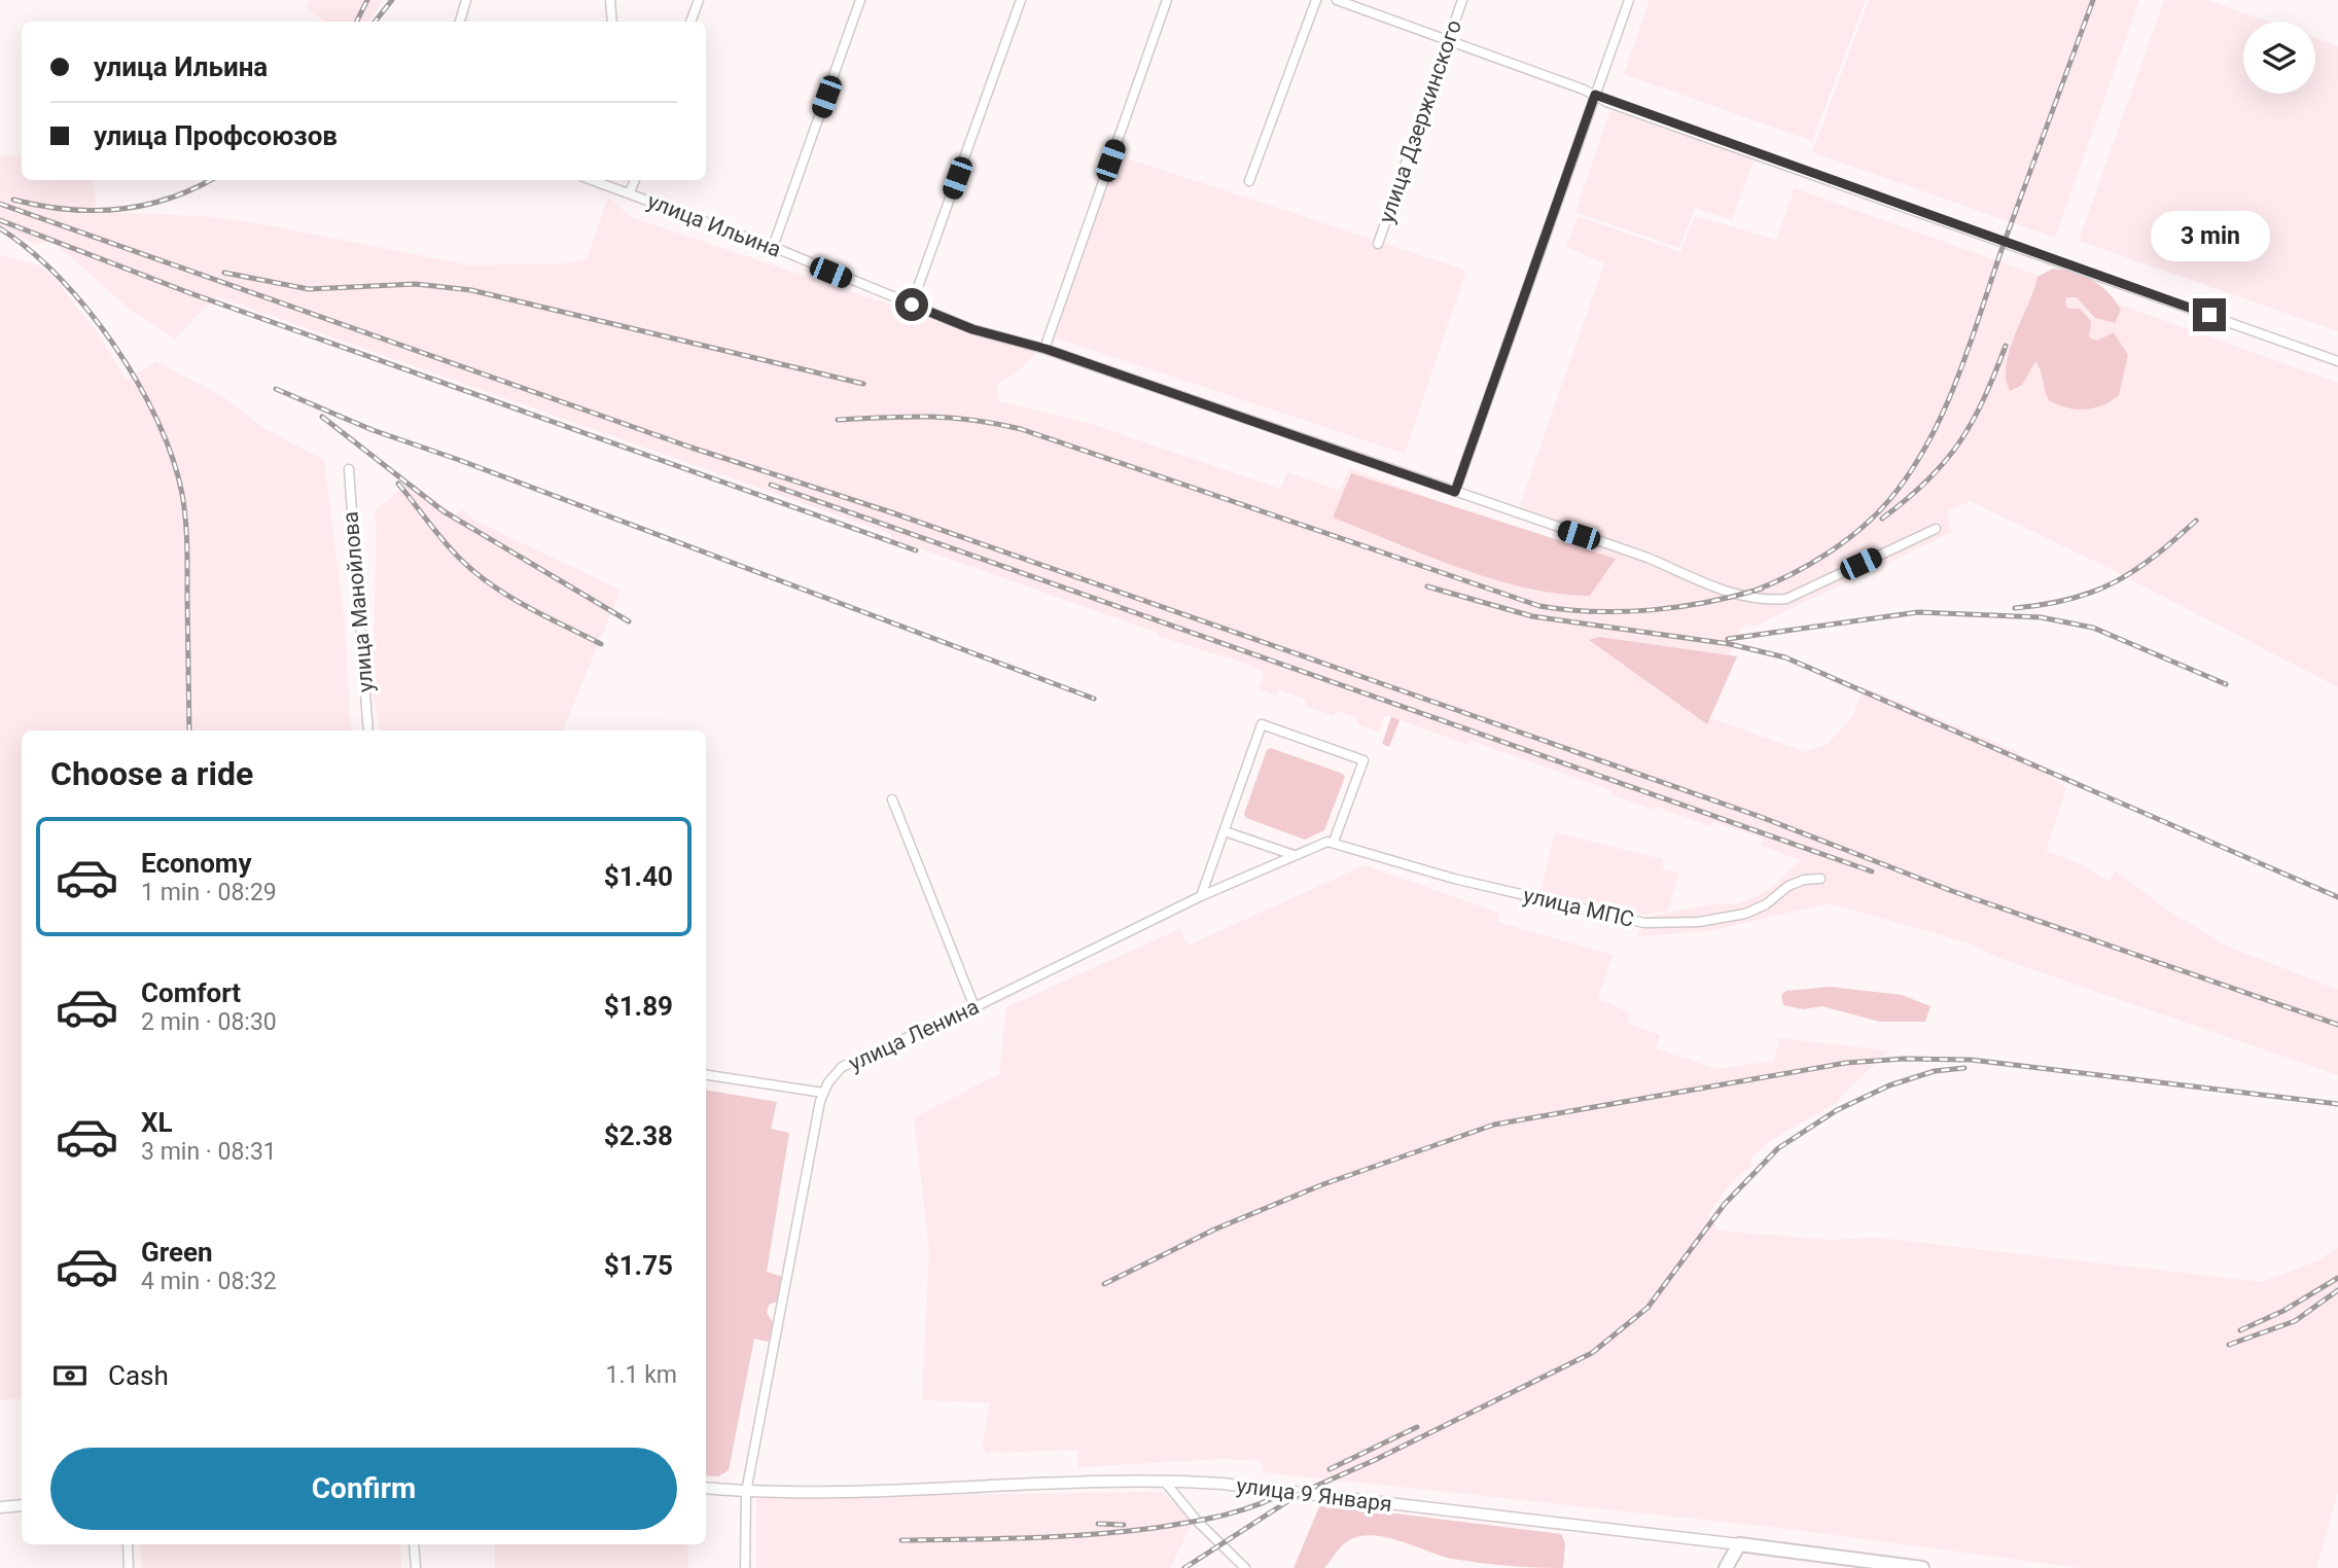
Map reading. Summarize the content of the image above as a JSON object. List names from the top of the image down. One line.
{"streets":{"main road":["улица 9 Января"],"street":["улица Дзержинского","улица Ильина","улица Манойлова","улица МПС","улица Ленина"]},"crossings":[["улица МПС","улица Ленина"],["улица Ленина","улица 9 Января"]],"page":{"banner":["улица Ильина","улица Профсоюзов"],"bubble":"3 min","heading":"Choose a ride","list":[{"name":"Economy","note":"1 min · 08:29","value":"$1.40"},{"name":"Comfort","note":"2 min · 08:30","value":"$1.89"},{"name":"XL","note":"3 min · 08:31","value":"$2.38"},{"name":"Green","note":"4 min · 08:32","value":"$1.75"}],"pay":["Cash","1.1 km"],"buttons":"Confirm"}}
